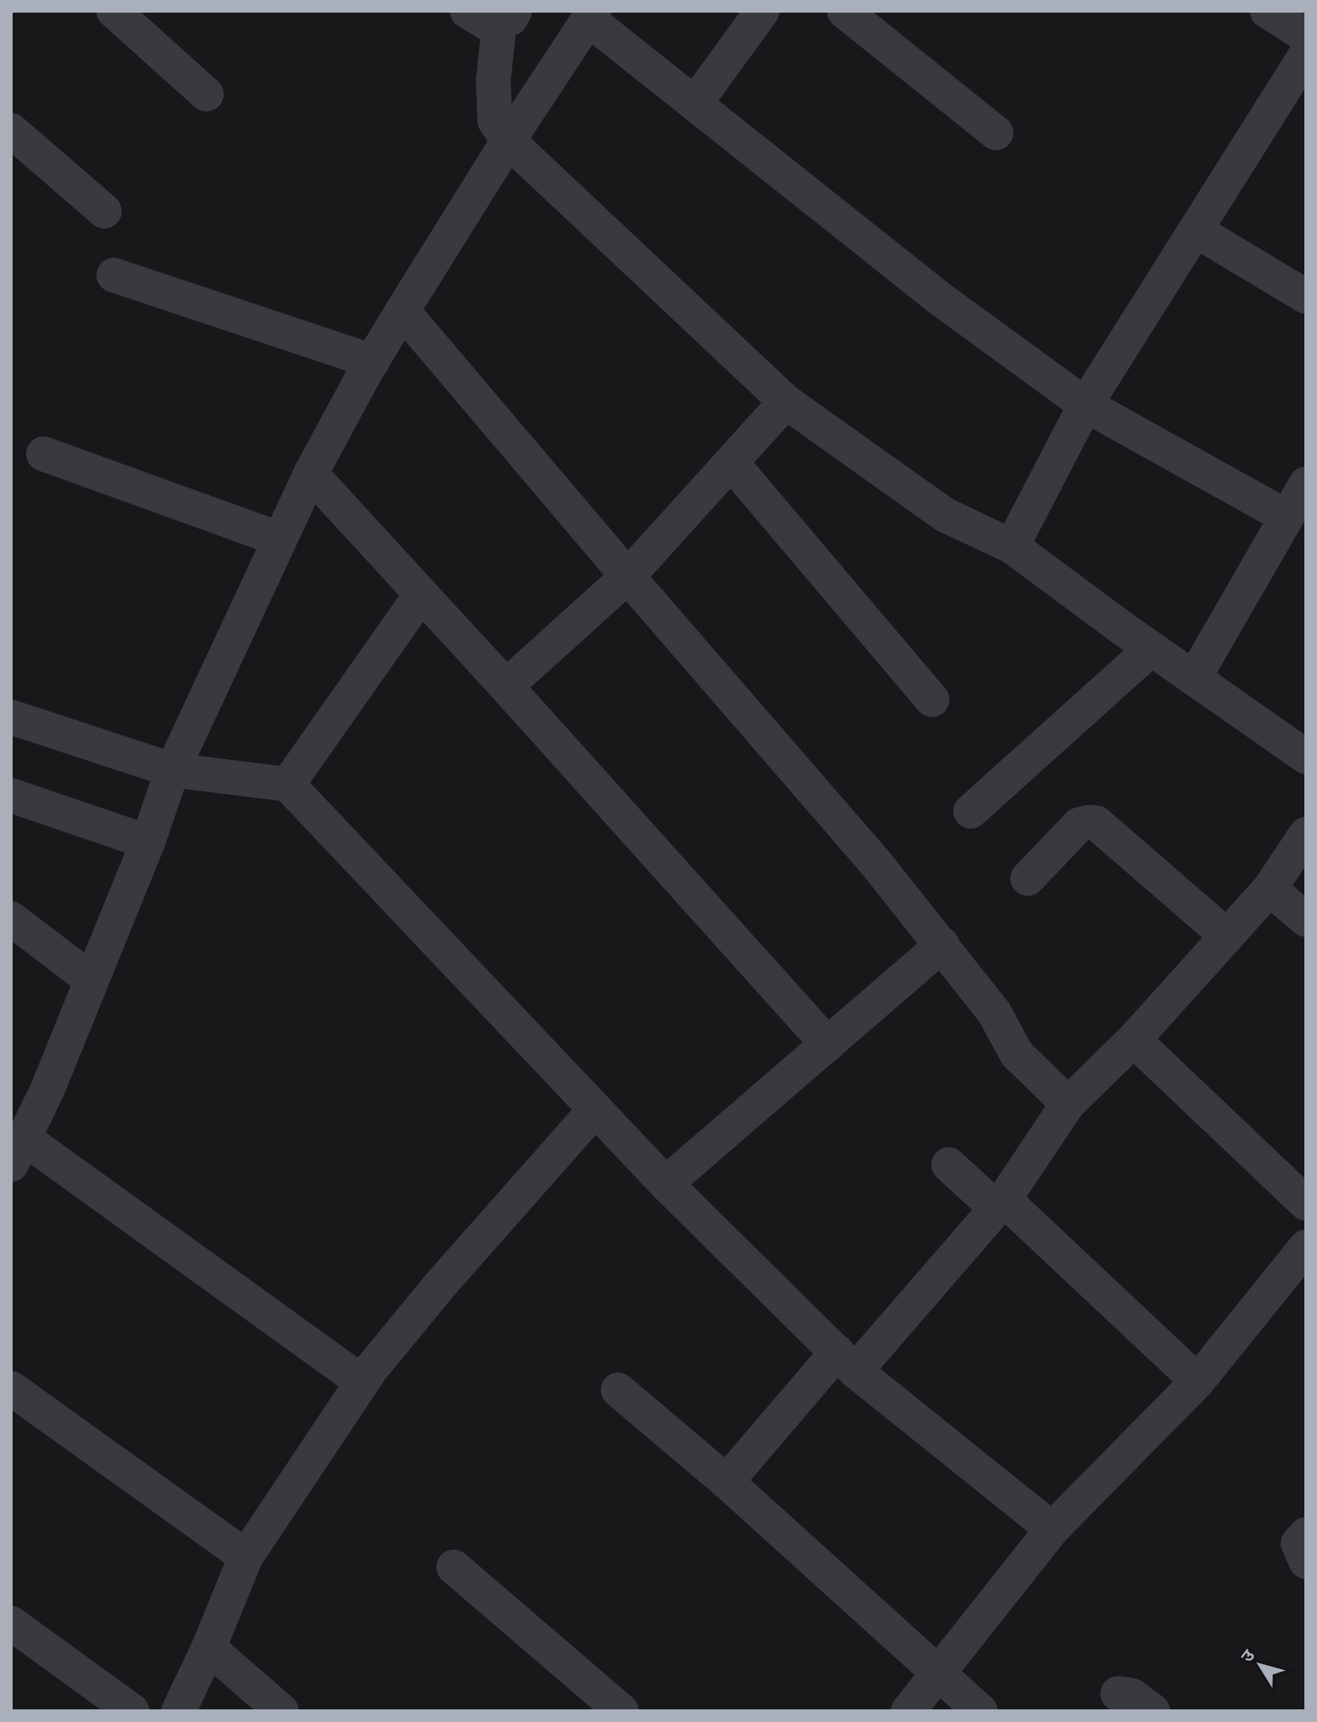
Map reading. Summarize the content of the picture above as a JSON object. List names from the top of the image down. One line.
{"north":"top left"}
